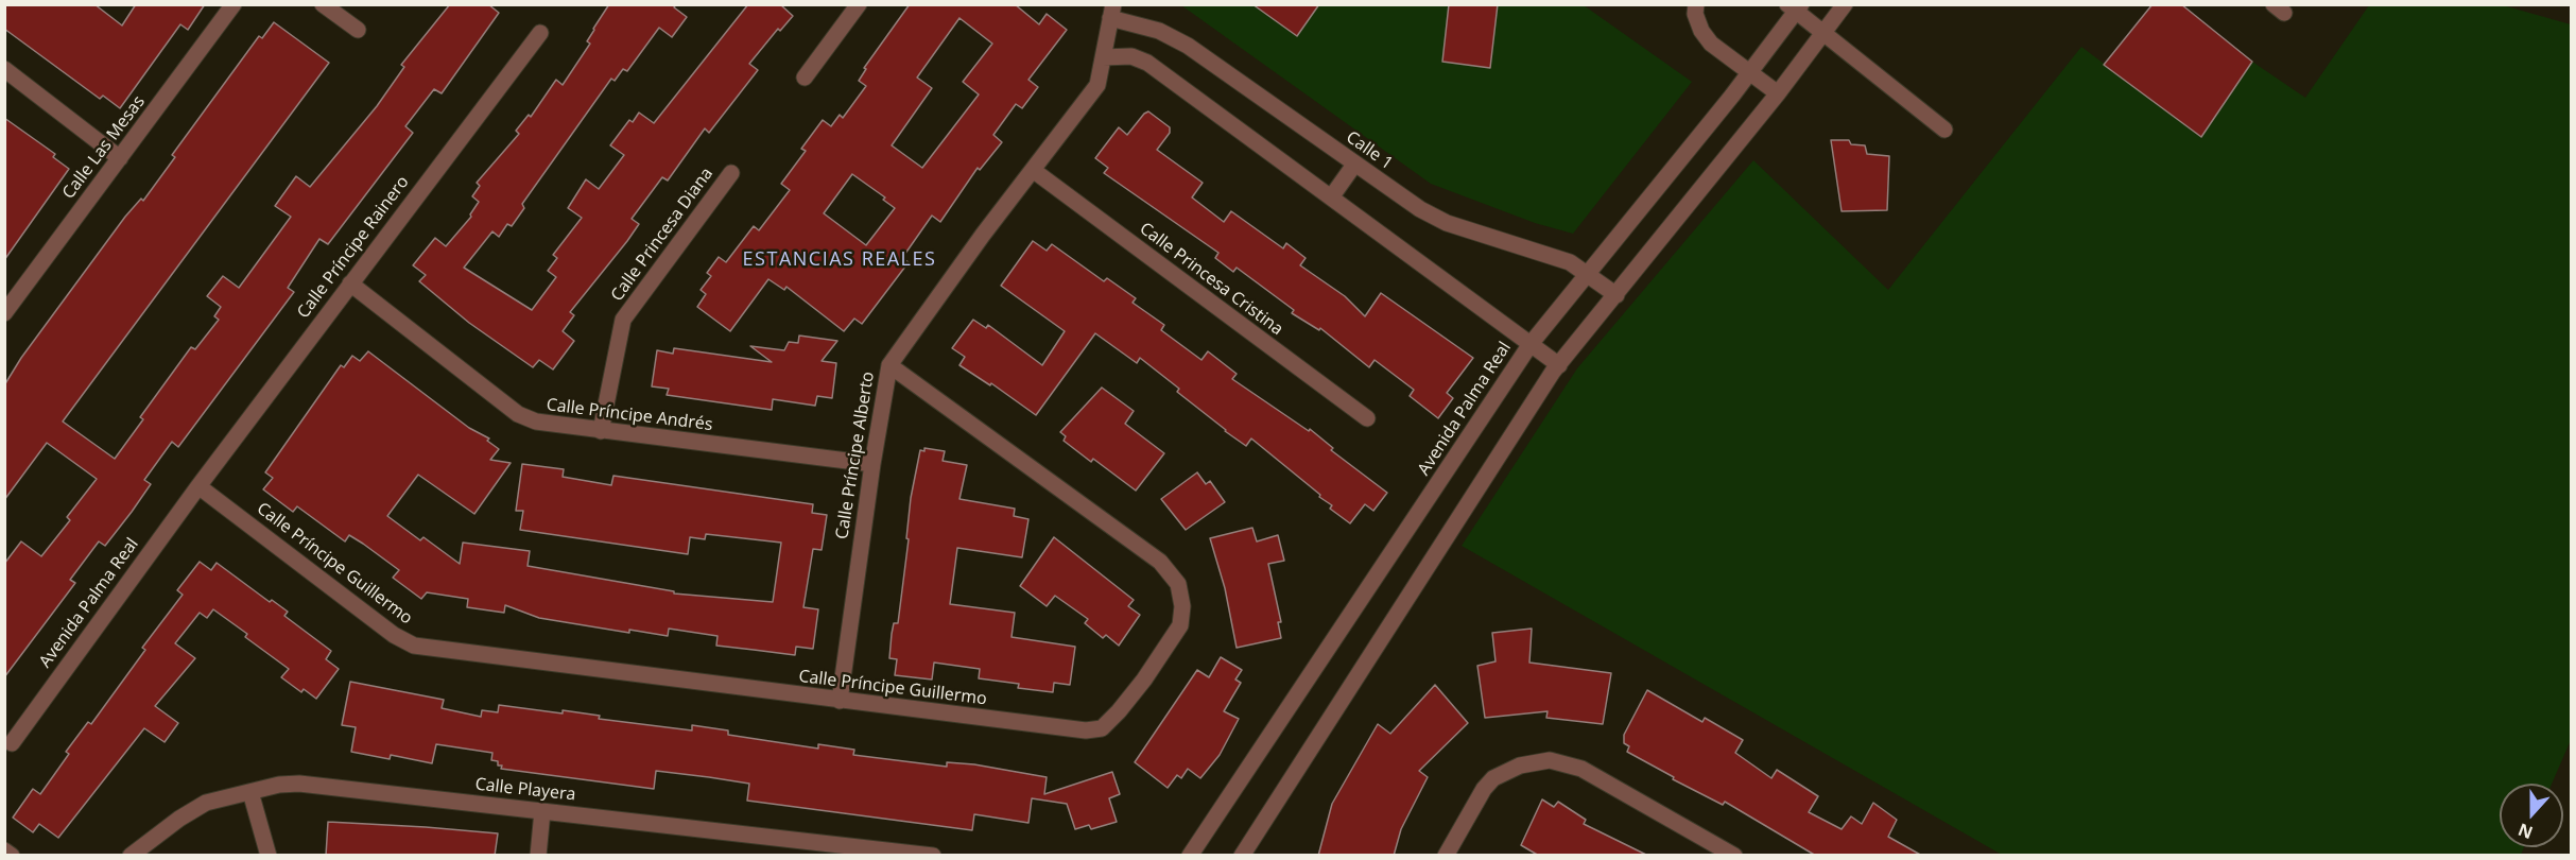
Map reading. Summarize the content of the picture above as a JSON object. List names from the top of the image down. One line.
{"streets":{"street":["Calle Las Mesas","Calle 1","Calle Princesa Diana","Calle Príncipe Rainero","Calle Princesa Cristina","Avenida Palma Real","Calle Príncipe Andrés","Calle Príncipe Alberto","Calle Príncipe Guillermo","Calle Playera"]},"crossings":[["Calle 1","Avenida Palma Real"],["Calle 1","Calle Príncipe Alberto"],["Calle Princesa Diana","Calle Príncipe Andrés"],["Calle Príncipe Rainero","Avenida Palma Real"],["Calle Príncipe Rainero","Calle Príncipe Andrés"],["Calle Príncipe Rainero","Calle Príncipe Guillermo"],["Calle Princesa Cristina","Calle Príncipe Alberto"],["Avenida Palma Real","Calle Príncipe Guillermo"],["Calle Príncipe Andrés","Calle Príncipe Alberto"],["Calle Príncipe Alberto","Calle Príncipe Guillermo"]],"districts":["ESTANCIAS REALES"],"north":"bottom"}
